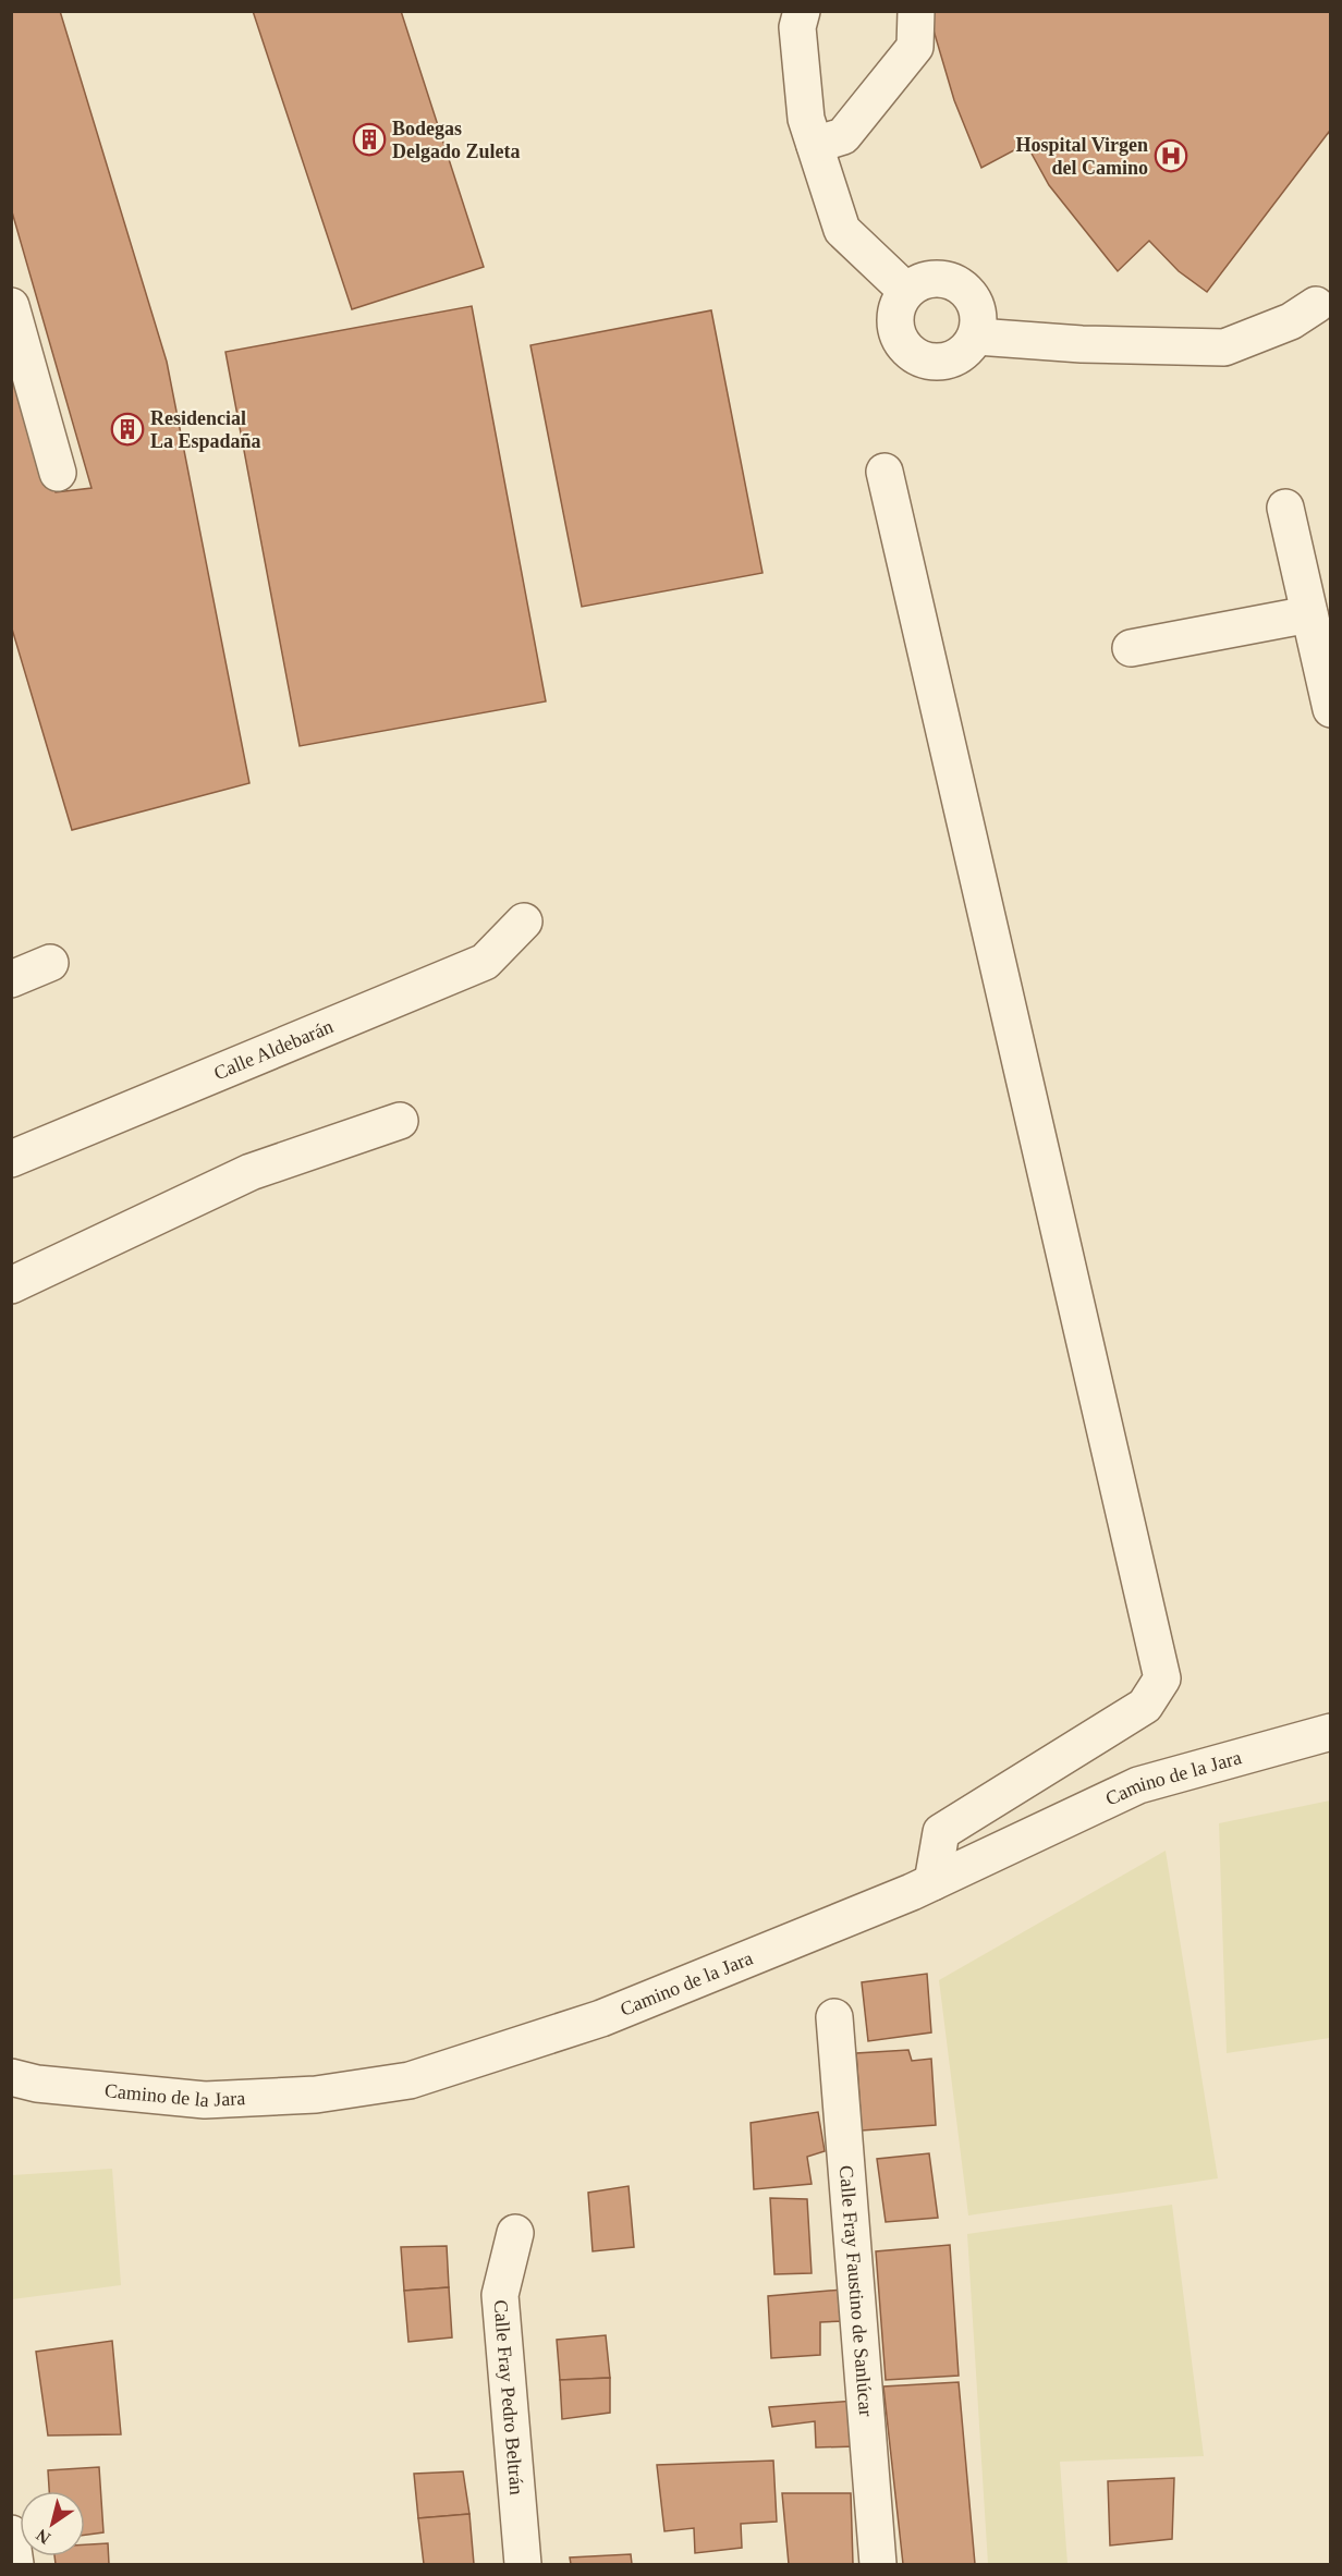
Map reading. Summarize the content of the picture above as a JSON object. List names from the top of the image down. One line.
{"streets":{"street":["Calle Aldebarán","Camino de la Jara","Calle Fray Faustino de Sanlúcar","Calle Fray Pedro Beltrán"]},"places":{"building":["Bodegas Delgado Zuleta","Residencial La Espadaña"],"hospital":["Hospital Virgen del Camino"]},"north":"bottom left"}
